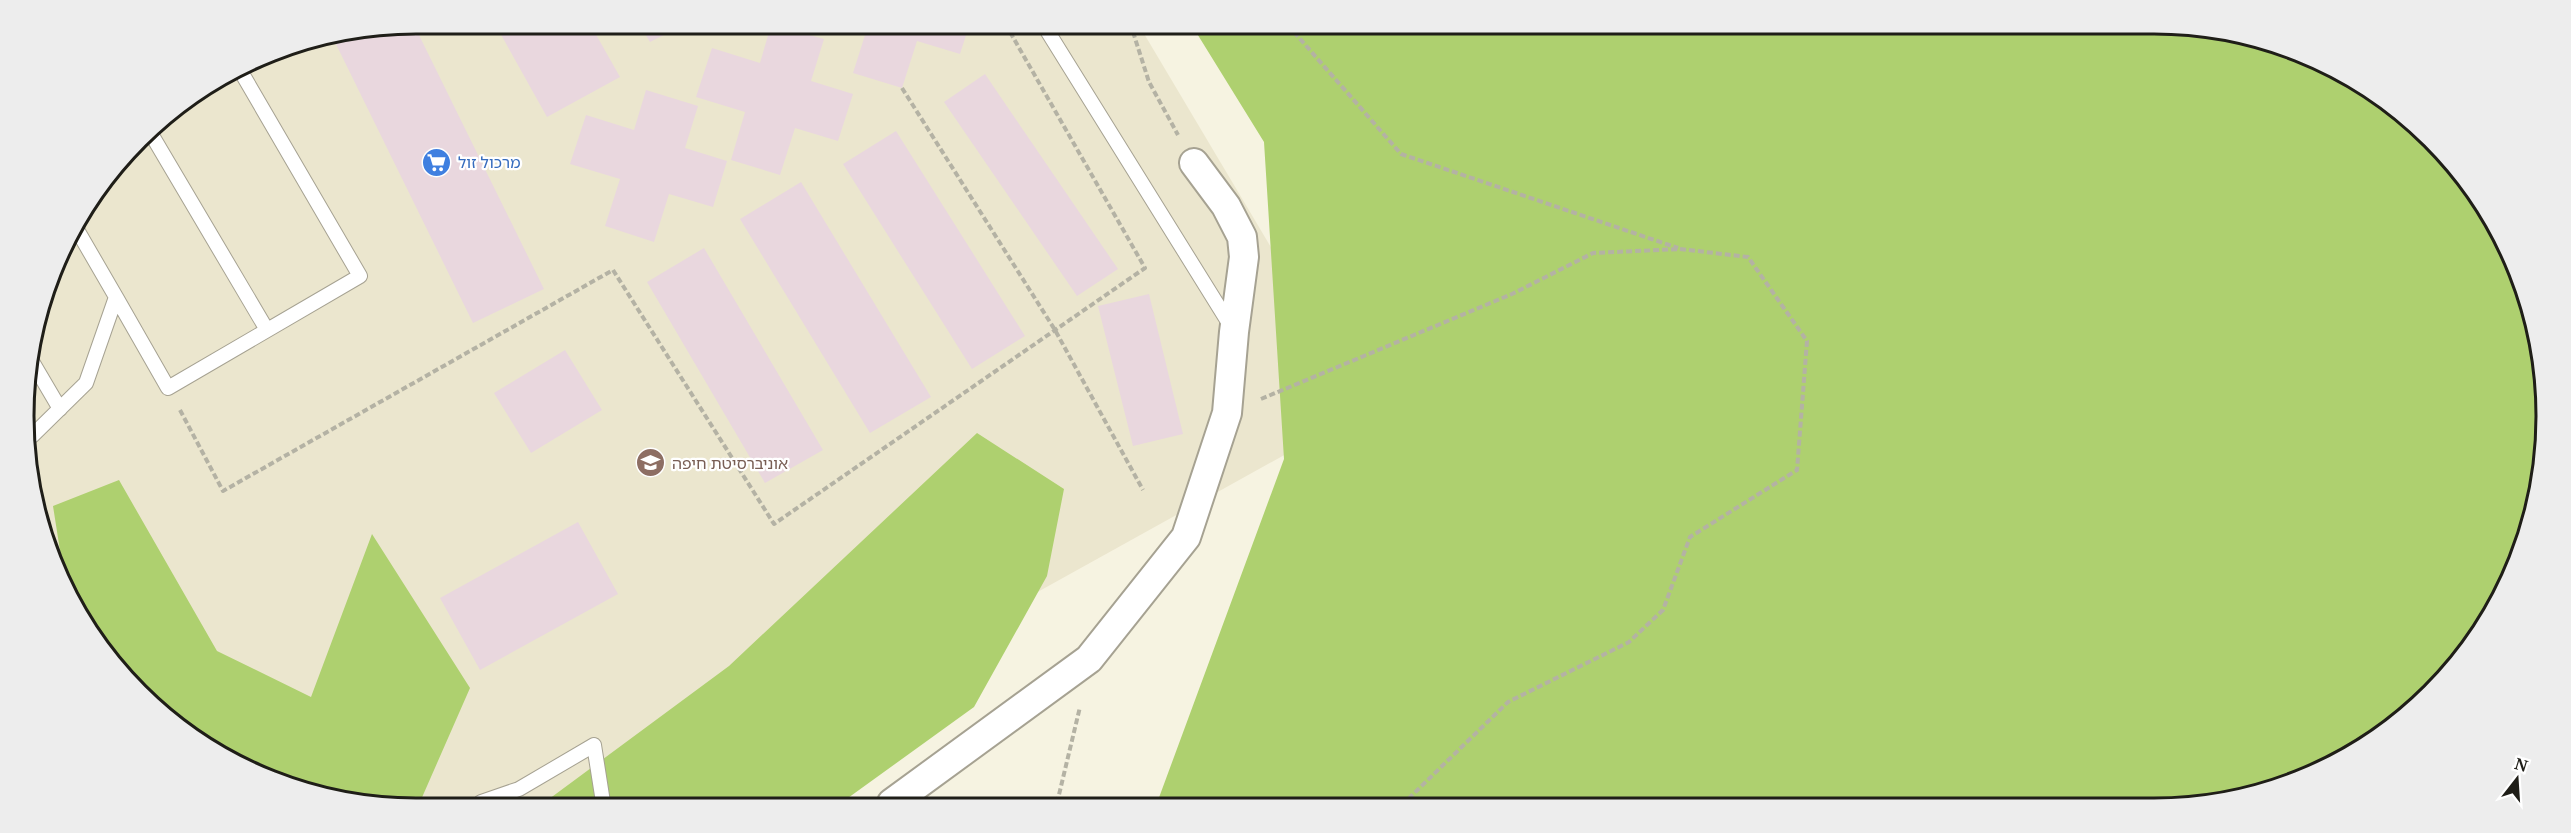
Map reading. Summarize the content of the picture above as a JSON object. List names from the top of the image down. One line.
{"places":{"supermarket":["מרכול זול"],"school or university":["אוניברסיטת חיפה"]},"north":"top"}
